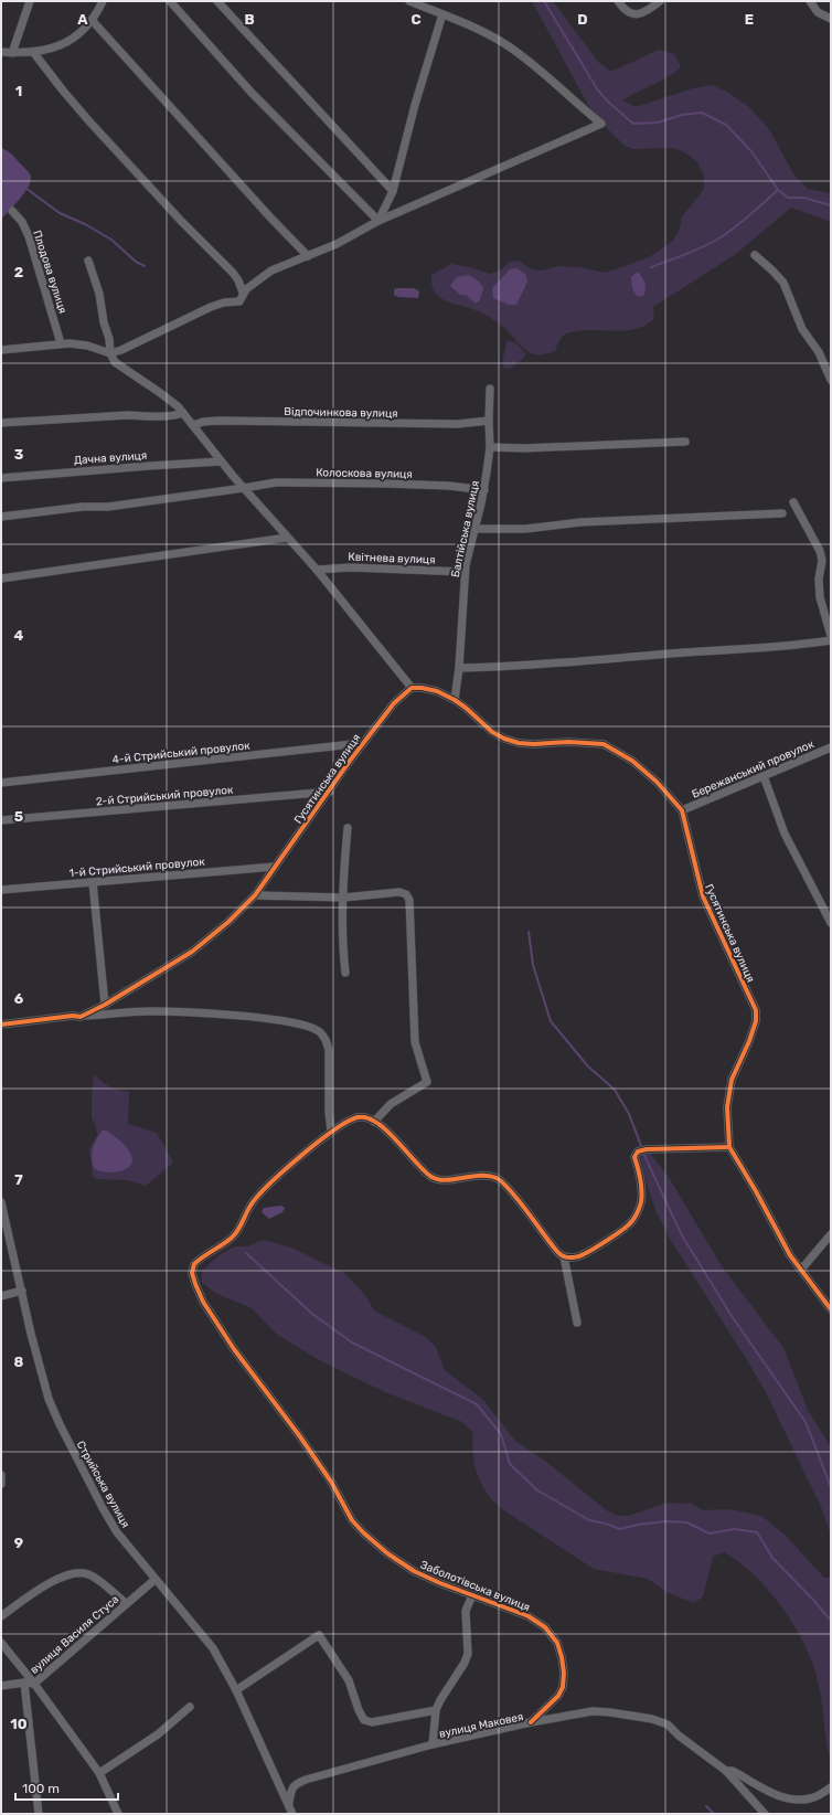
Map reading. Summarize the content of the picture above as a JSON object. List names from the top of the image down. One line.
{"streets":{"street":["Плодова вулиця","Відпочинкова вулиця","Дачна вулиця","Колоскова вулиця","Балтійська вулиця","Квітнева вулиця","4-й Стрийський провулок","Бережанський провулок","Гусятинська вулиця","2-й Стрийський провулок","1-й Стрийський провулок","Стрийська вулиця","Заболотівська вулиця","вулиця Василя Стуса","вулиця Маковея"]},"crossings":[["Відпочинкова вулиця","Балтійська вулиця"],["Колоскова вулиця","Балтійська вулиця"],["Балтійська вулиця","Квітнева вулиця"],["Балтійська вулиця","Гусятинська вулиця"],["4-й Стрийський провулок","Гусятинська вулиця"],["Бережанський провулок","Гусятинська вулиця"],["Гусятинська вулиця","2-й Стрийський провулок"],["Гусятинська вулиця","1-й Стрийський провулок"],["Стрийська вулиця","вулиця Василя Стуса"],["Стрийська вулиця","вулиця Маковея"],["Заболотівська вулиця","вулиця Маковея"]],"scale_bar":"100 m","grid":{"columns":["A","B","C","D","E"],"rows":["1","2","3","4","5","6","7","8","9","10"]}}
